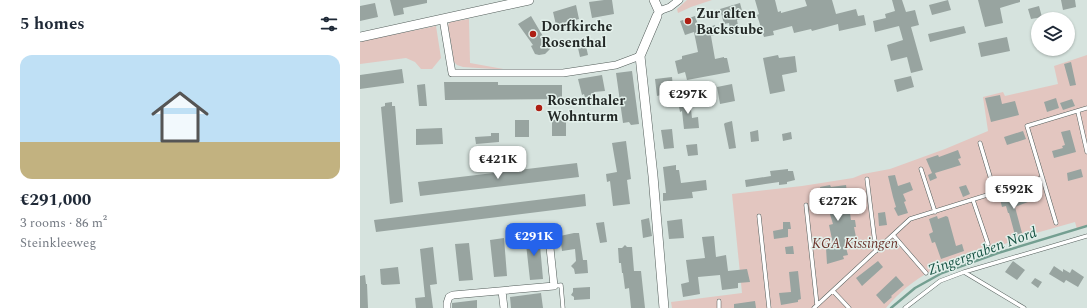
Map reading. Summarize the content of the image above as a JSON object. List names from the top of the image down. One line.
{"water":["Zingergraben Nord"],"parks":["KGA Kissingen"],"places":["Zur alten Backstube","Dorfkirche Rosenthal","Rosenthaler Wohnturm"],"page":{"heading":"5 homes","list":[{"name":"€291,000","note":"3 rooms · 86 m² · Steinkleeweg"}],"price":["€297K","€421K","€592K","€272K","€291K"]}}
